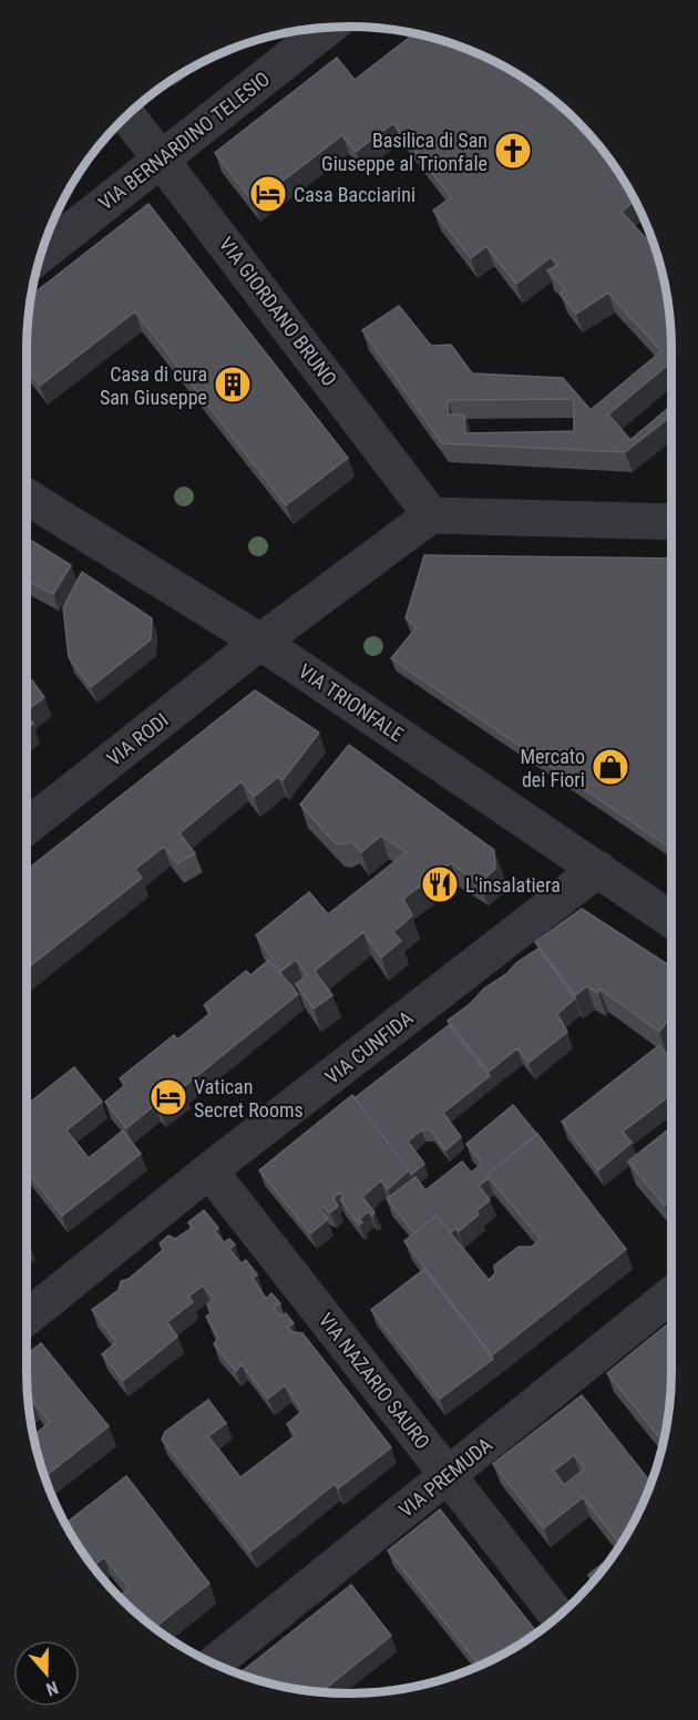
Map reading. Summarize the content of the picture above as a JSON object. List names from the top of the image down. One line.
{"streets":{"street":["VIA BERNARDINO TELESIO","VIA GIORDANO BRUNO","VIA TRIONFALE","VIA RODI","VIA CUNFIDA","VIA NAZARIO SAURO","VIA PREMUDA"]},"crossings":[["VIA BERNARDINO TELESIO","VIA GIORDANO BRUNO"],["VIA GIORDANO BRUNO","VIA RODI"],["VIA TRIONFALE","VIA RODI"],["VIA TRIONFALE","VIA CUNFIDA"],["VIA CUNFIDA","VIA NAZARIO SAURO"],["VIA NAZARIO SAURO","VIA PREMUDA"]],"places":{"church":["Basilica di San Giuseppe al Trionfale"],"hotel":["Casa Bacciarini","Vatican Secret Rooms"],"building":["Casa di cura San Giuseppe"],"shop":["Mercato dei Fiori"],"restaurant":["L'insalatiera"]},"north":"bottom"}
